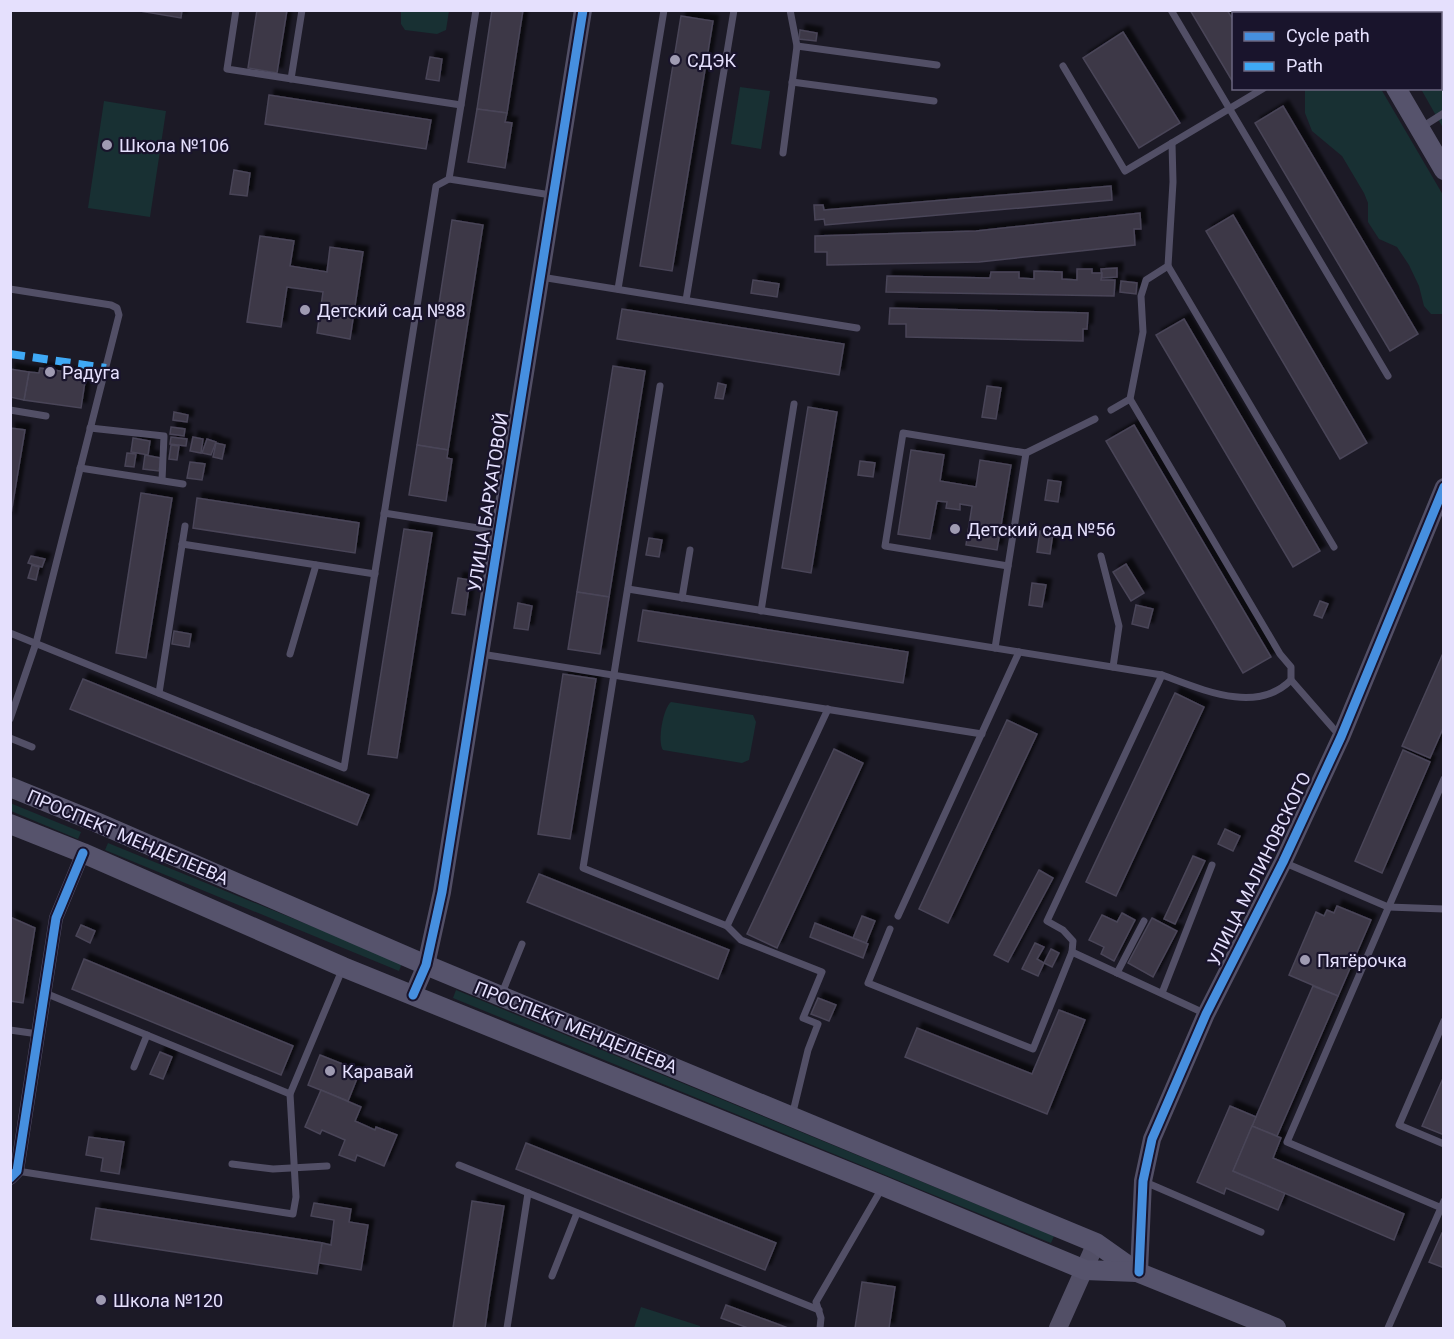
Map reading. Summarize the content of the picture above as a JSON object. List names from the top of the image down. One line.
{"streets":{"main road":["ПРОСПЕКТ МЕНДЕЛЕЕВА"],"street":["УЛИЦА БАРХАТОВОЙ","УЛИЦА МАЛИНОВСКОГО"]},"crossings":[["УЛИЦА БАРХАТОВОЙ","ПРОСПЕКТ МЕНДЕЛЕЕВА"],["ПРОСПЕКТ МЕНДЕЛЕЕВА","УЛИЦА МАЛИНОВСКОГО"]],"places":["СДЭК","Школа №106","Детский сад №88","Радуга","Детский сад №56","Пятёрочка","Каравай","Школа №120"],"legend":["Cycle path","Path"]}
